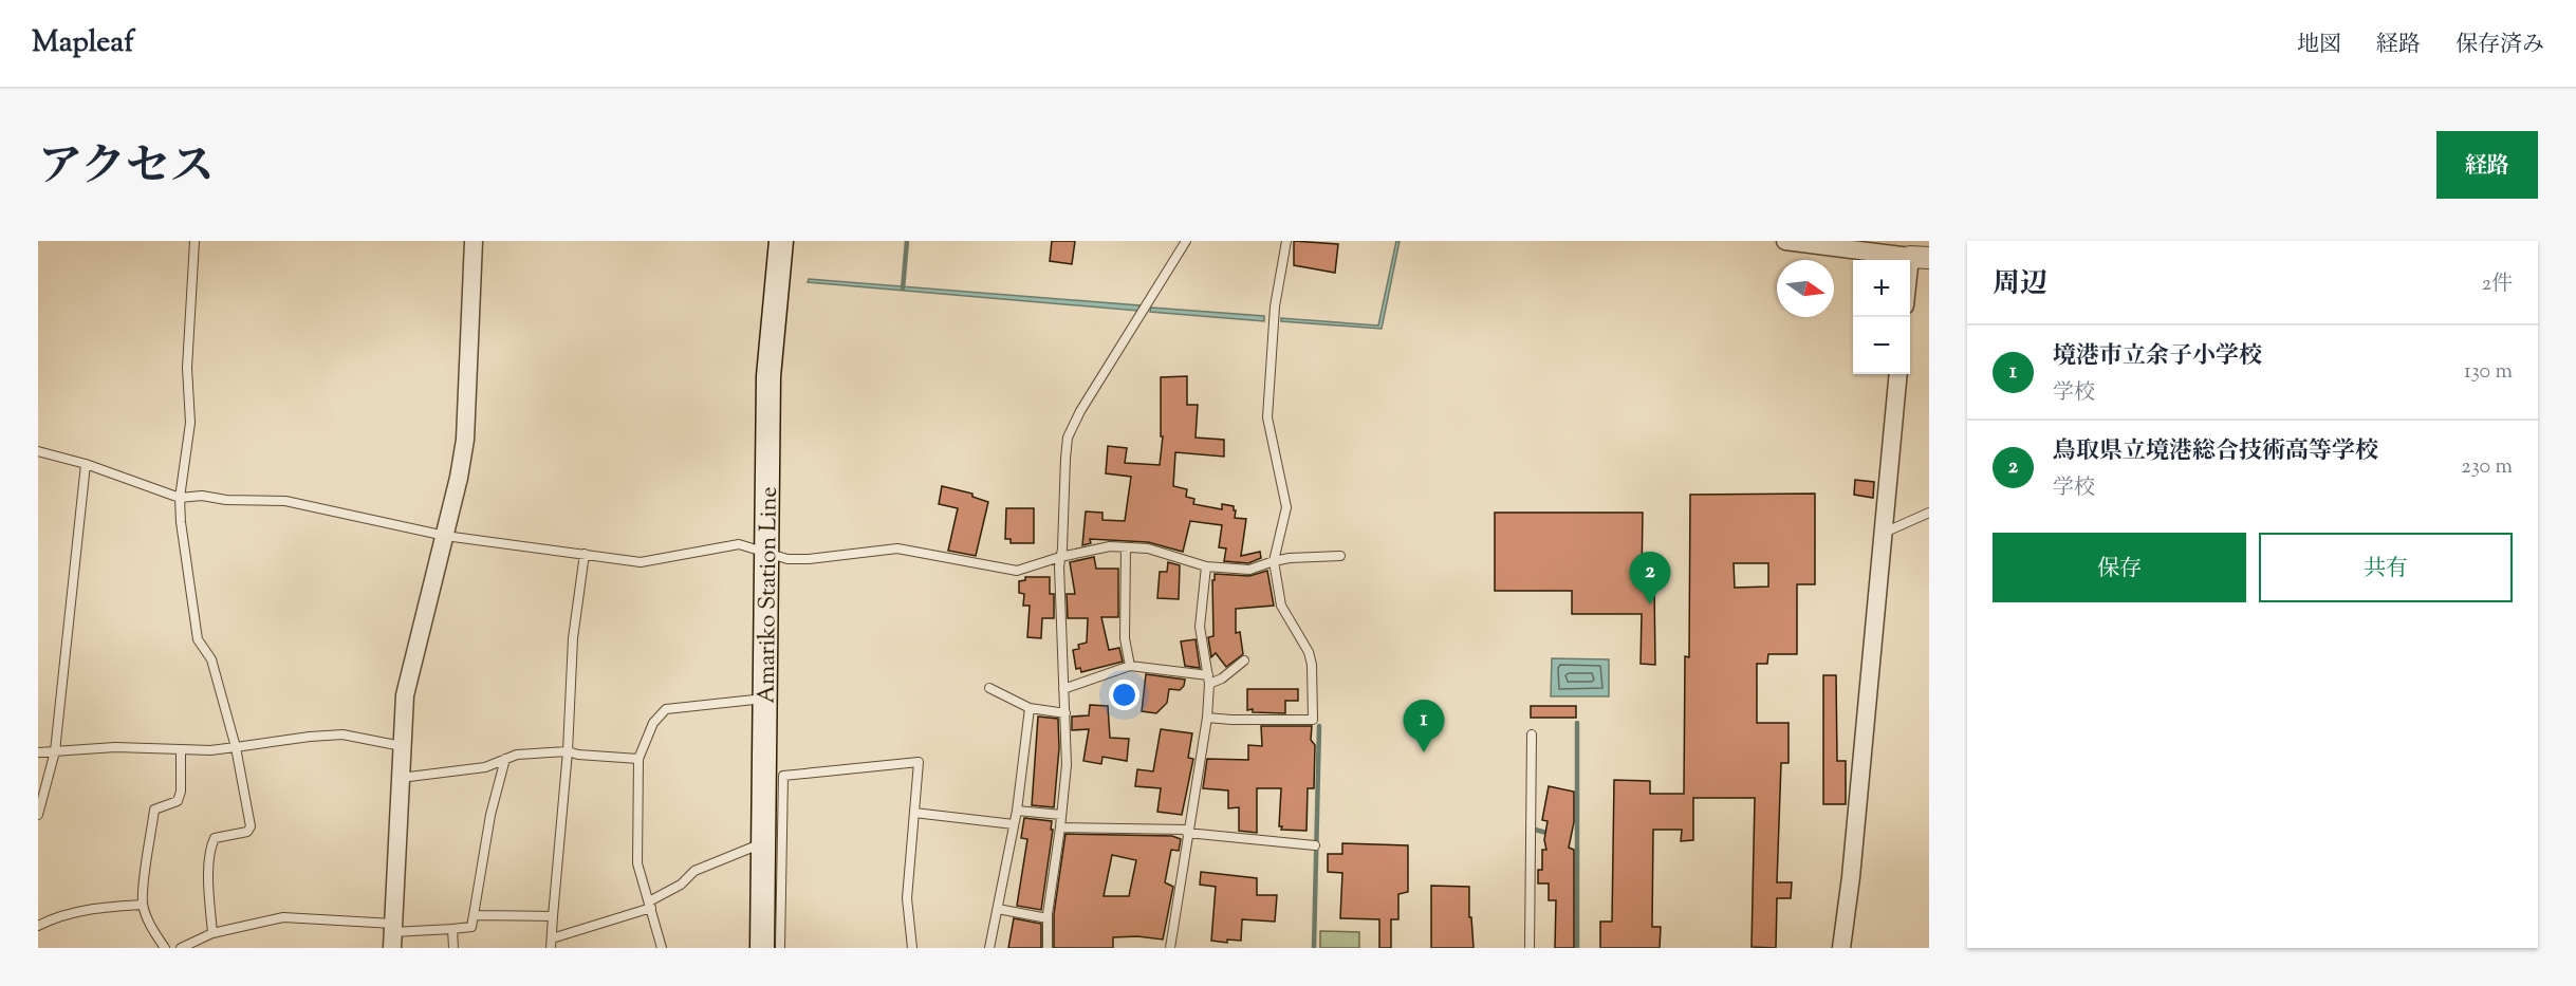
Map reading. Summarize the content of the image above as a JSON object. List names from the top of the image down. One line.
{"streets":{"main road":["Amariko Station Line"]},"north":"right","page":{"header":"Mapleaf","nav":["地図","経路","保存済み"],"title":"アクセス","buttons":["経路",["保存","共有"]],"heading":["周辺","2件"],"map_buttons":["+","−"],"list":[{"mark":"1","name":"境港市立余子小学校","note":"学校","value":"130 m"},{"mark":"2","name":"鳥取県立境港総合技術高等学校","note":"学校","value":"230 m"}],"pins":["2","1"]}}
